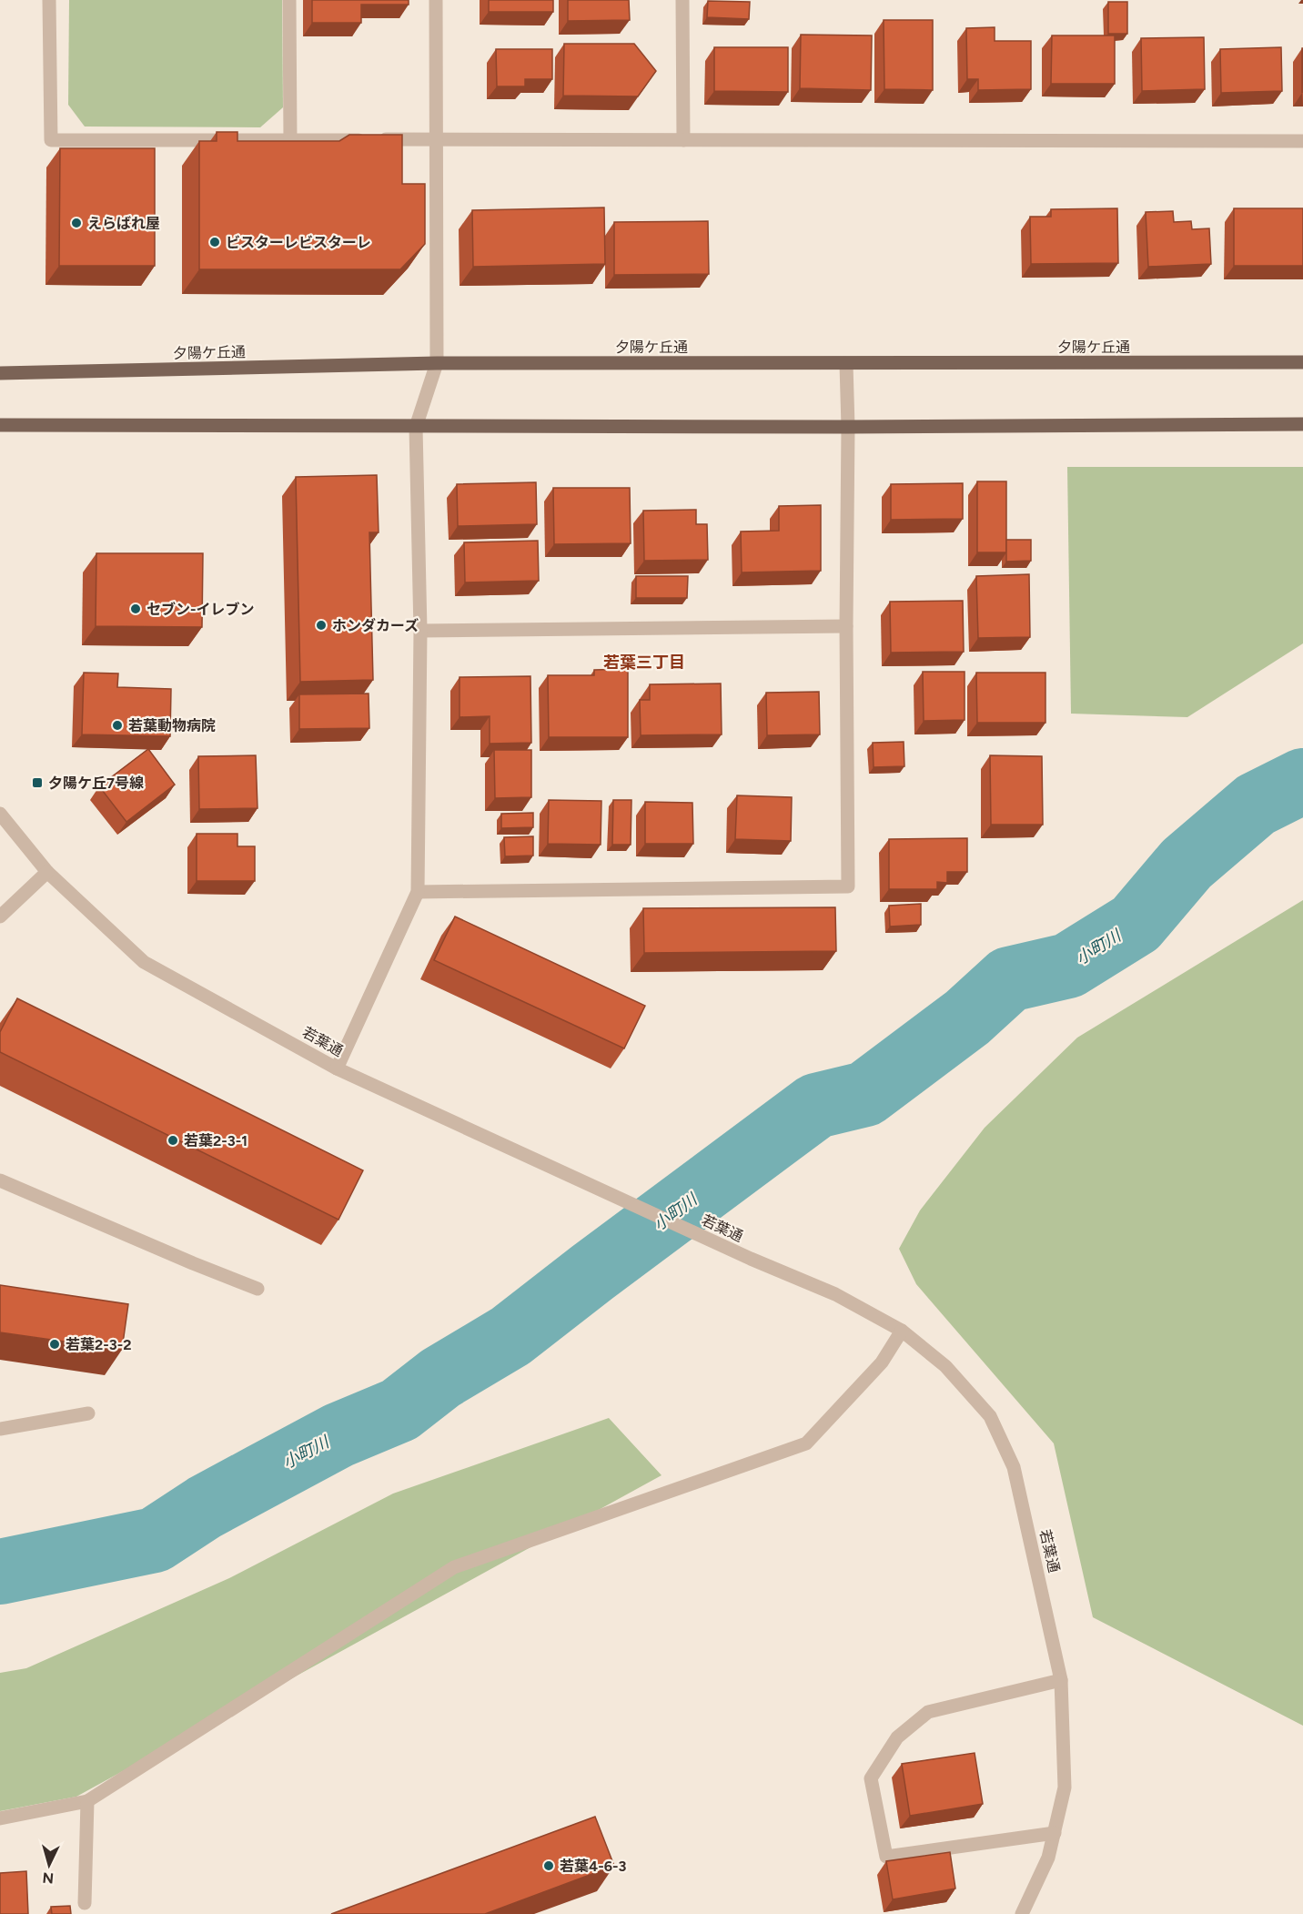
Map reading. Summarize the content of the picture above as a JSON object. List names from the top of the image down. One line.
{"streets":{"main road":["夕陽ケ丘通"],"street":["若葉通"]},"districts":["若葉三丁目"],"water":["小町川"],"places":{"other":["えらばれ屋","ビスターレビスターレ","セブン-イレブン","ホンダカーズ","若葉動物病院","若葉2-3-1","若葉2-3-2","若葉4-6-3"],"transit":["夕陽ケ丘7号線"]},"north":"bottom"}
